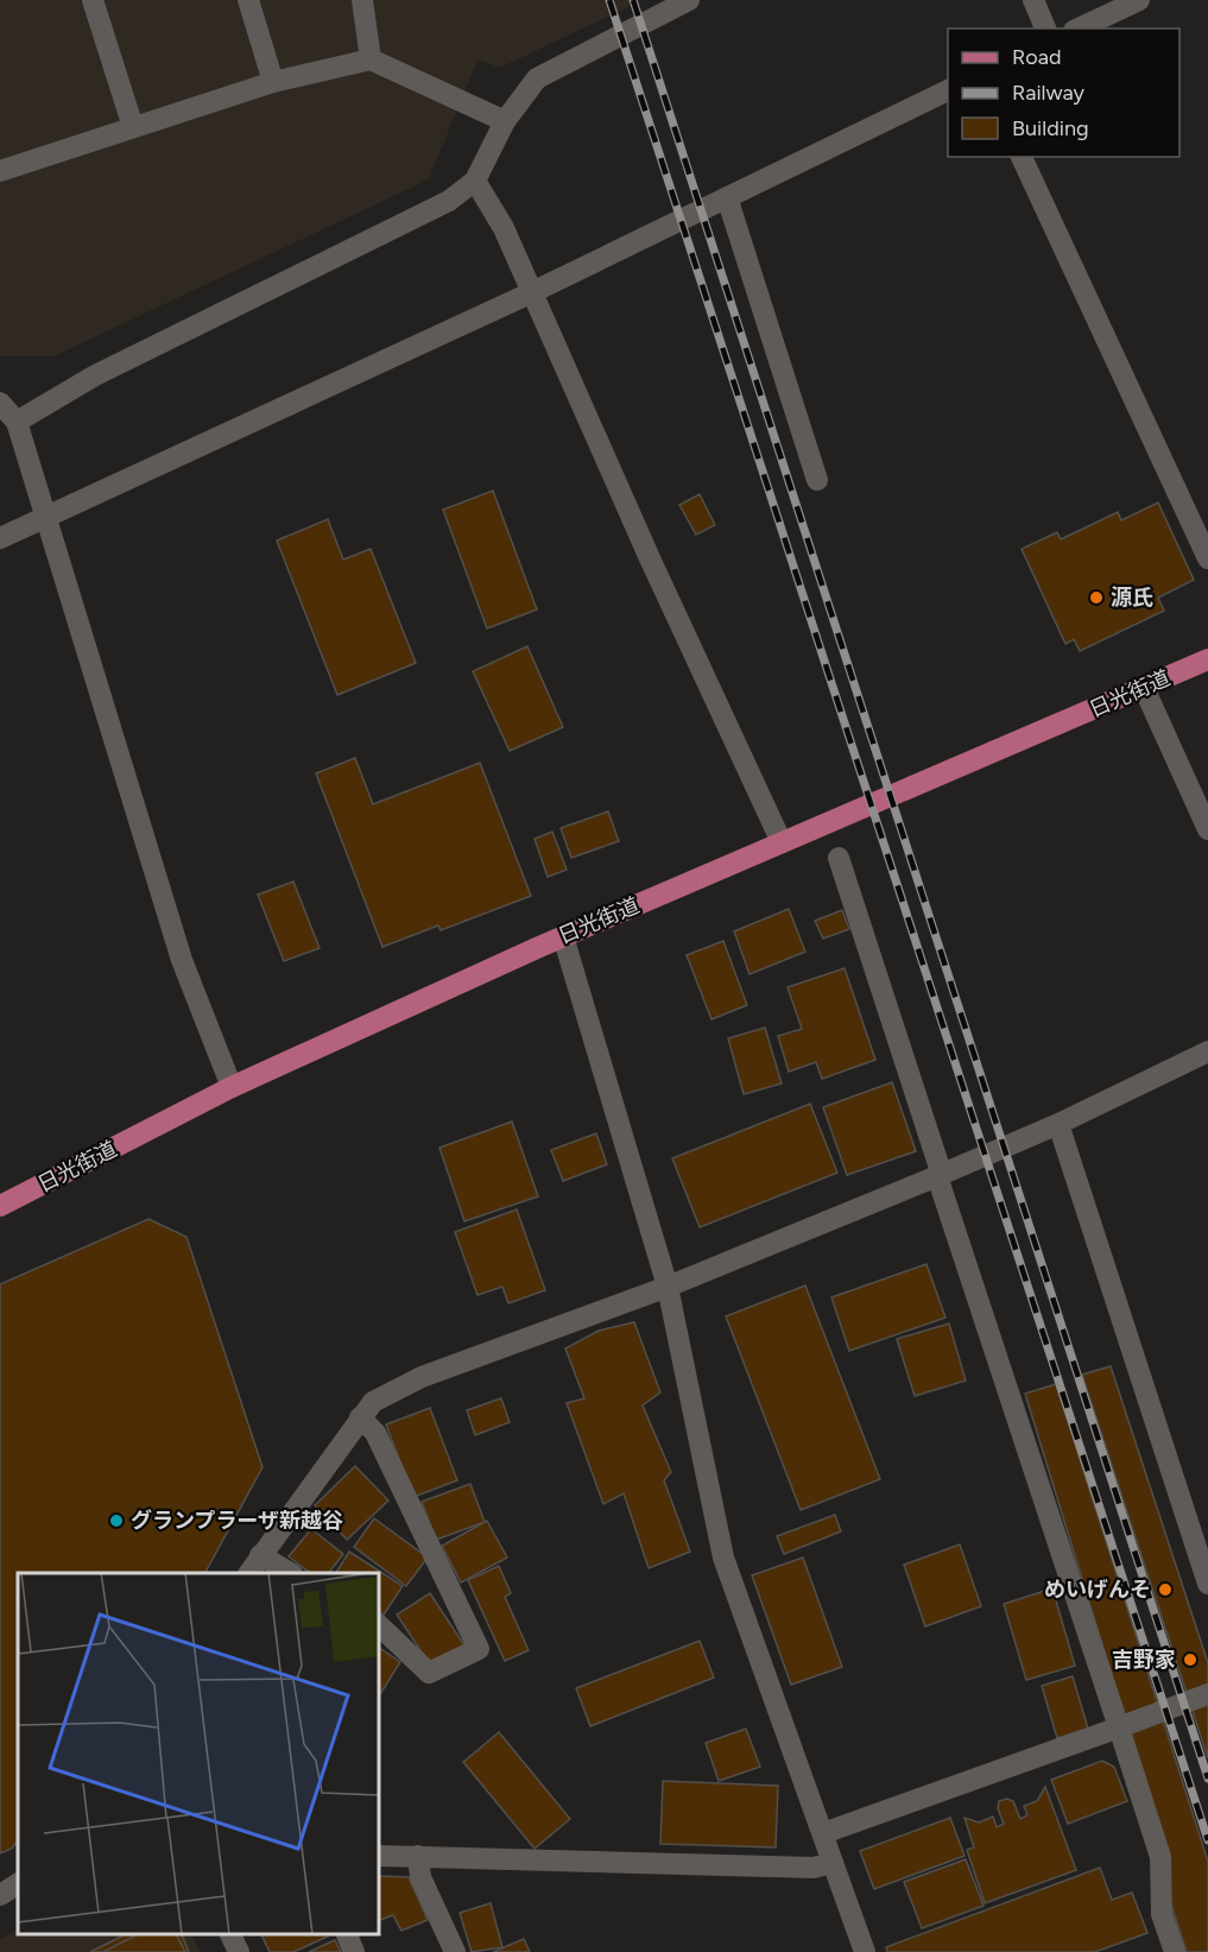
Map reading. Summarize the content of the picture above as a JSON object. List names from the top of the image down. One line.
{"streets":{"main road":["日光街道"]},"places":["源氏","グランプラーザ新越谷","めいげんそ","吉野家"],"legend":["Road","Railway","Building"]}
